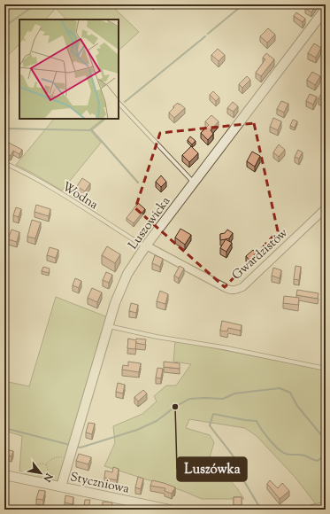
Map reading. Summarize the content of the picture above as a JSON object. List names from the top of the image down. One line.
{"streets":{"street":["Luszowicka","Gwardzistów","Styczniowa"],"lane":["Wodna"]},"crossings":[["Wodna","Luszowicka"],["Wodna","Gwardzistów"],["Luszowicka","Gwardzistów"],["Luszowicka","Styczniowa"]],"places":["Luszówka"],"north":"bottom right"}
